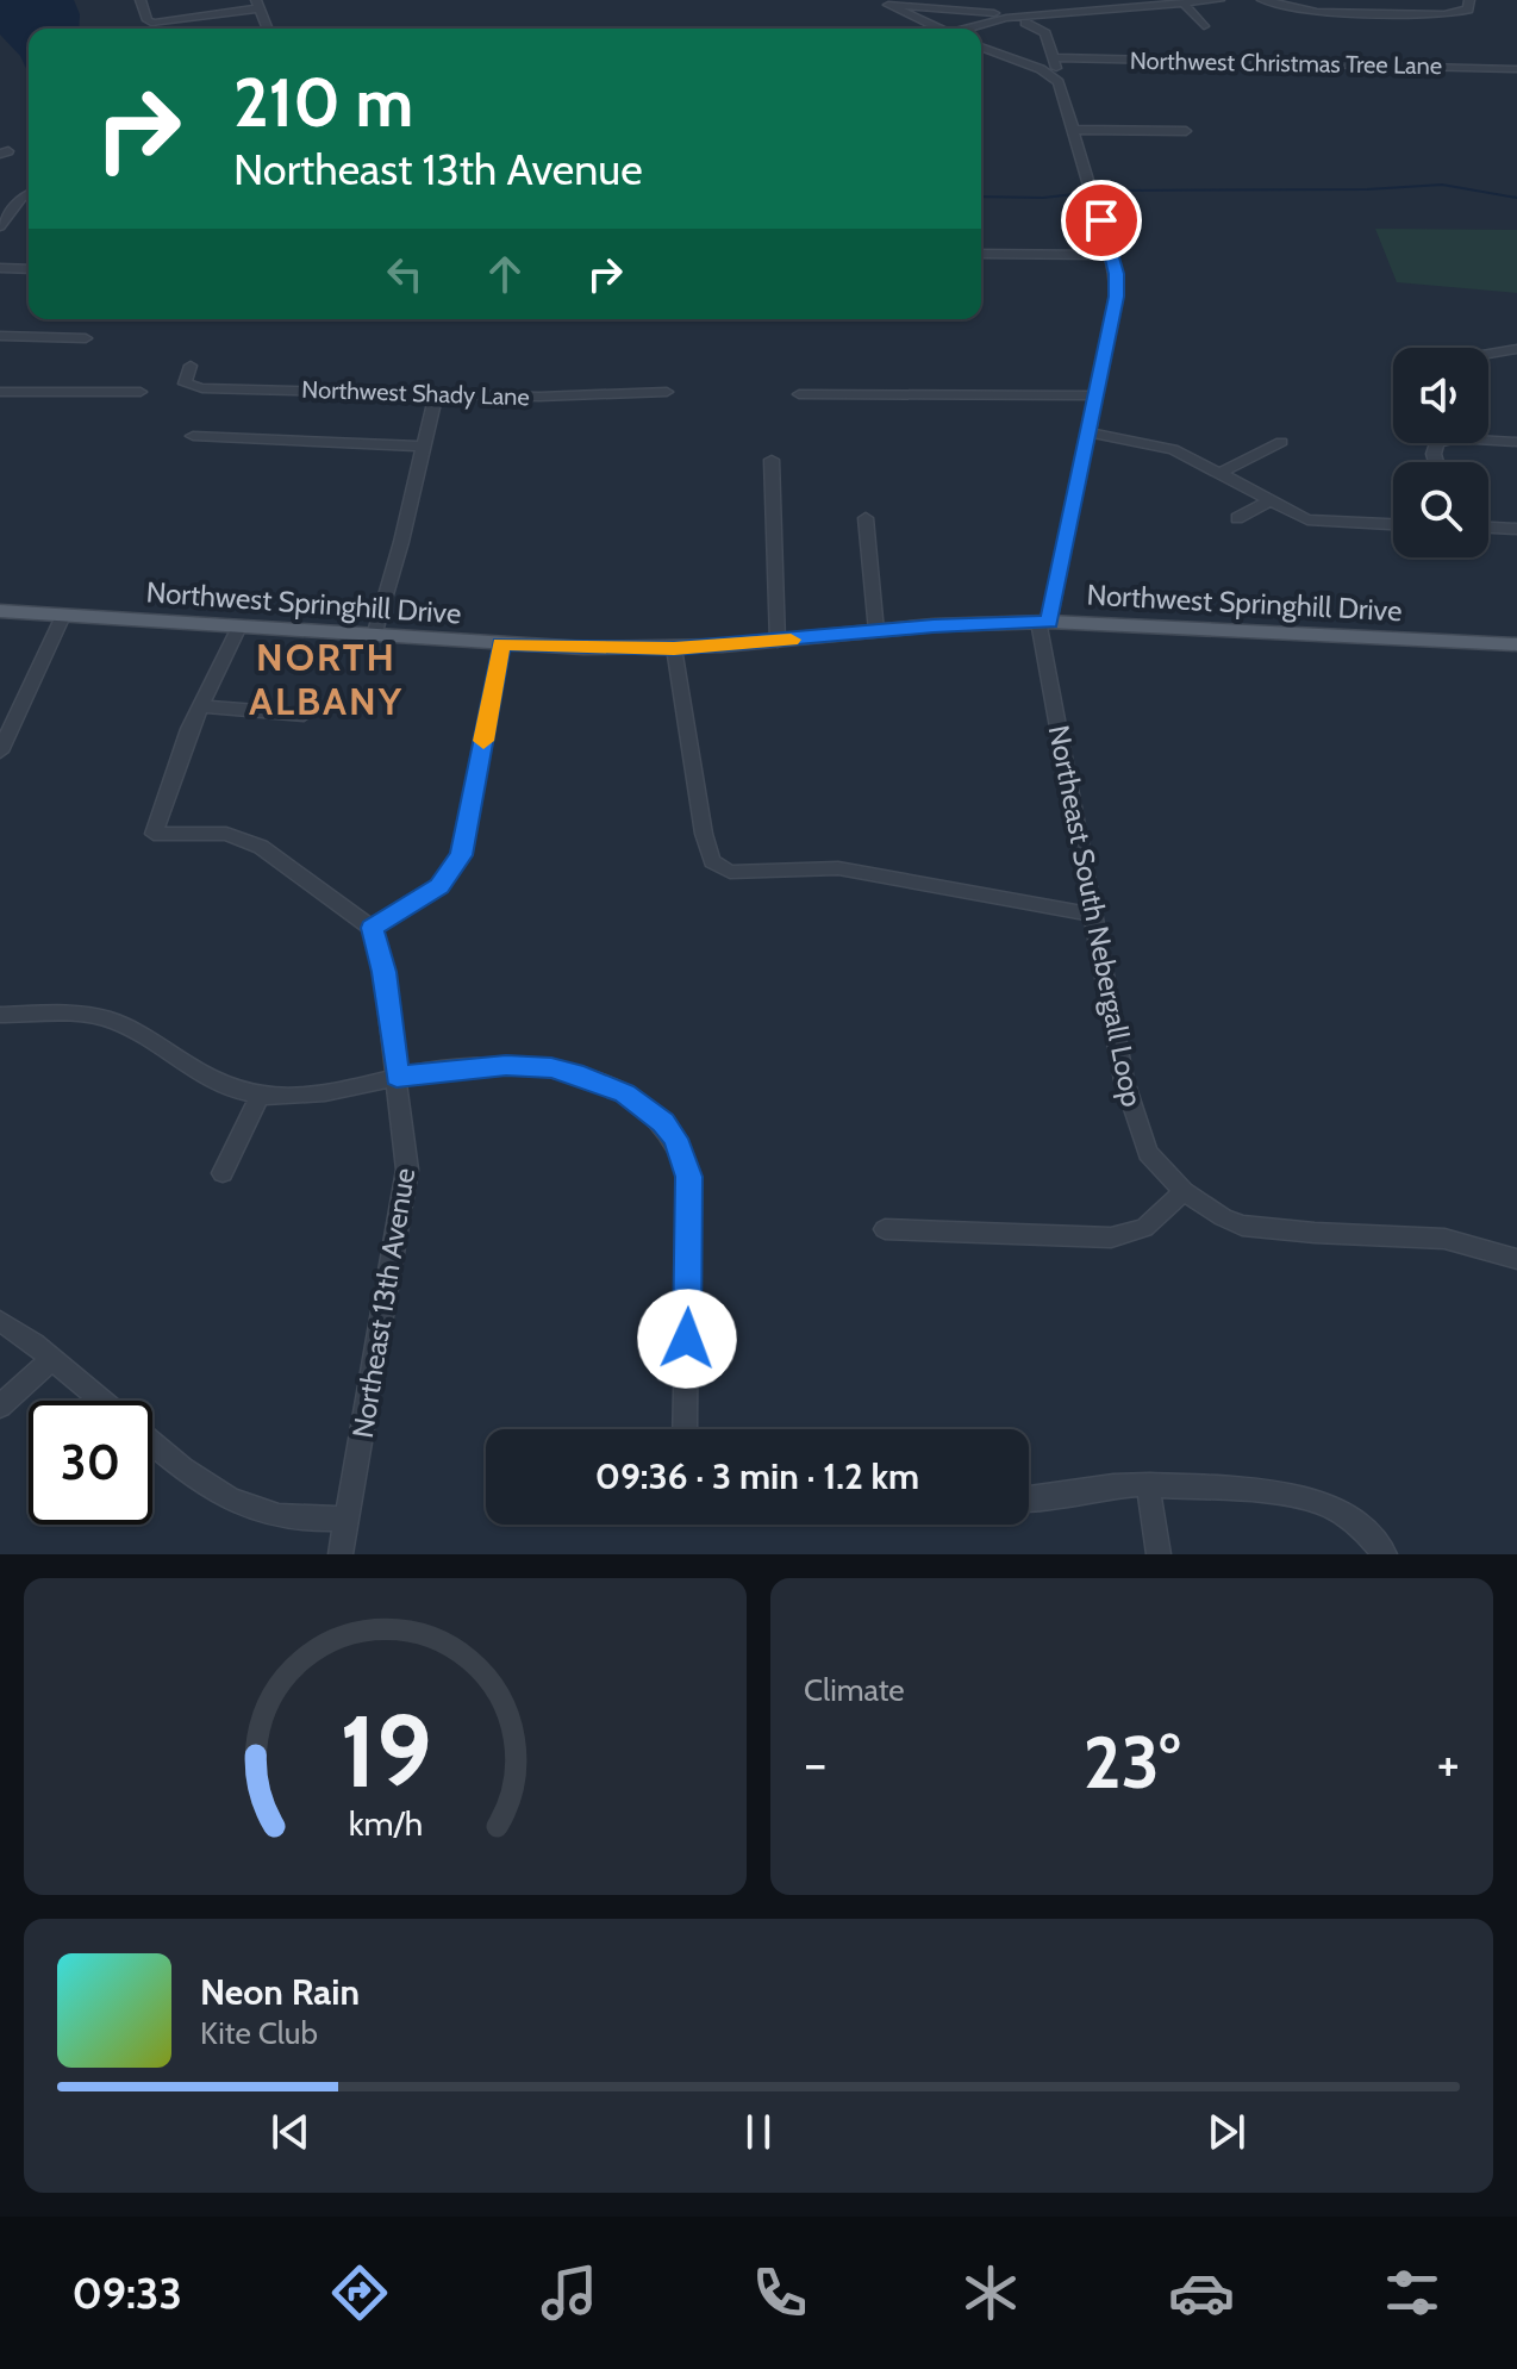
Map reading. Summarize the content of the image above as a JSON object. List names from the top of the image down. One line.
{"streets":{"main road":["Northwest Springhill Drive"],"street":["Northwest Christmas Tree Lane","Northwest Shady Lane","Northeast South Nebergall Loop","Northeast 13th Avenue"]},"crossings":[["Northwest Springhill Drive","Northeast South Nebergall Loop"]],"districts":["NORTH ALBANY"],"page":{"turn":["210 m","Northeast 13th Avenue"],"limit":"30","trip":"09:36 · 3 min · 1.2 km","tile":"Climate","heat":["−","23°","+"],"song":["Neon Rain","Kite Club"],"tabs":"09:33","gauge":["19","km/h"]}}
